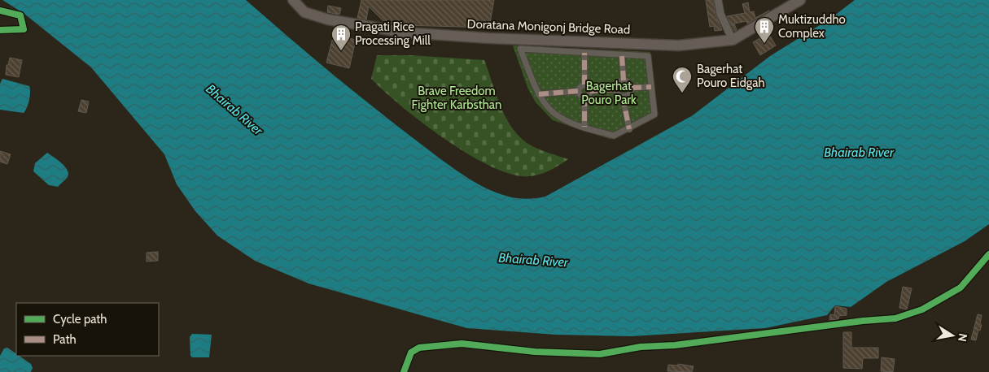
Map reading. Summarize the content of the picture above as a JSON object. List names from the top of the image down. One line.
{"streets":{"main road":["Doratana Monigonj Bridge Road"]},"water":["Bhairab River"],"parks":["Bagerhat Pouro Park","Brave Freedom Fighter Karbsthan"],"places":{"building":["Muktizuddho Complex","Pragati Rice Processing Mill"],"mosque":["Bagerhat Pouro Eidgah"]},"legend":["Cycle path","Path"],"north":"right"}
